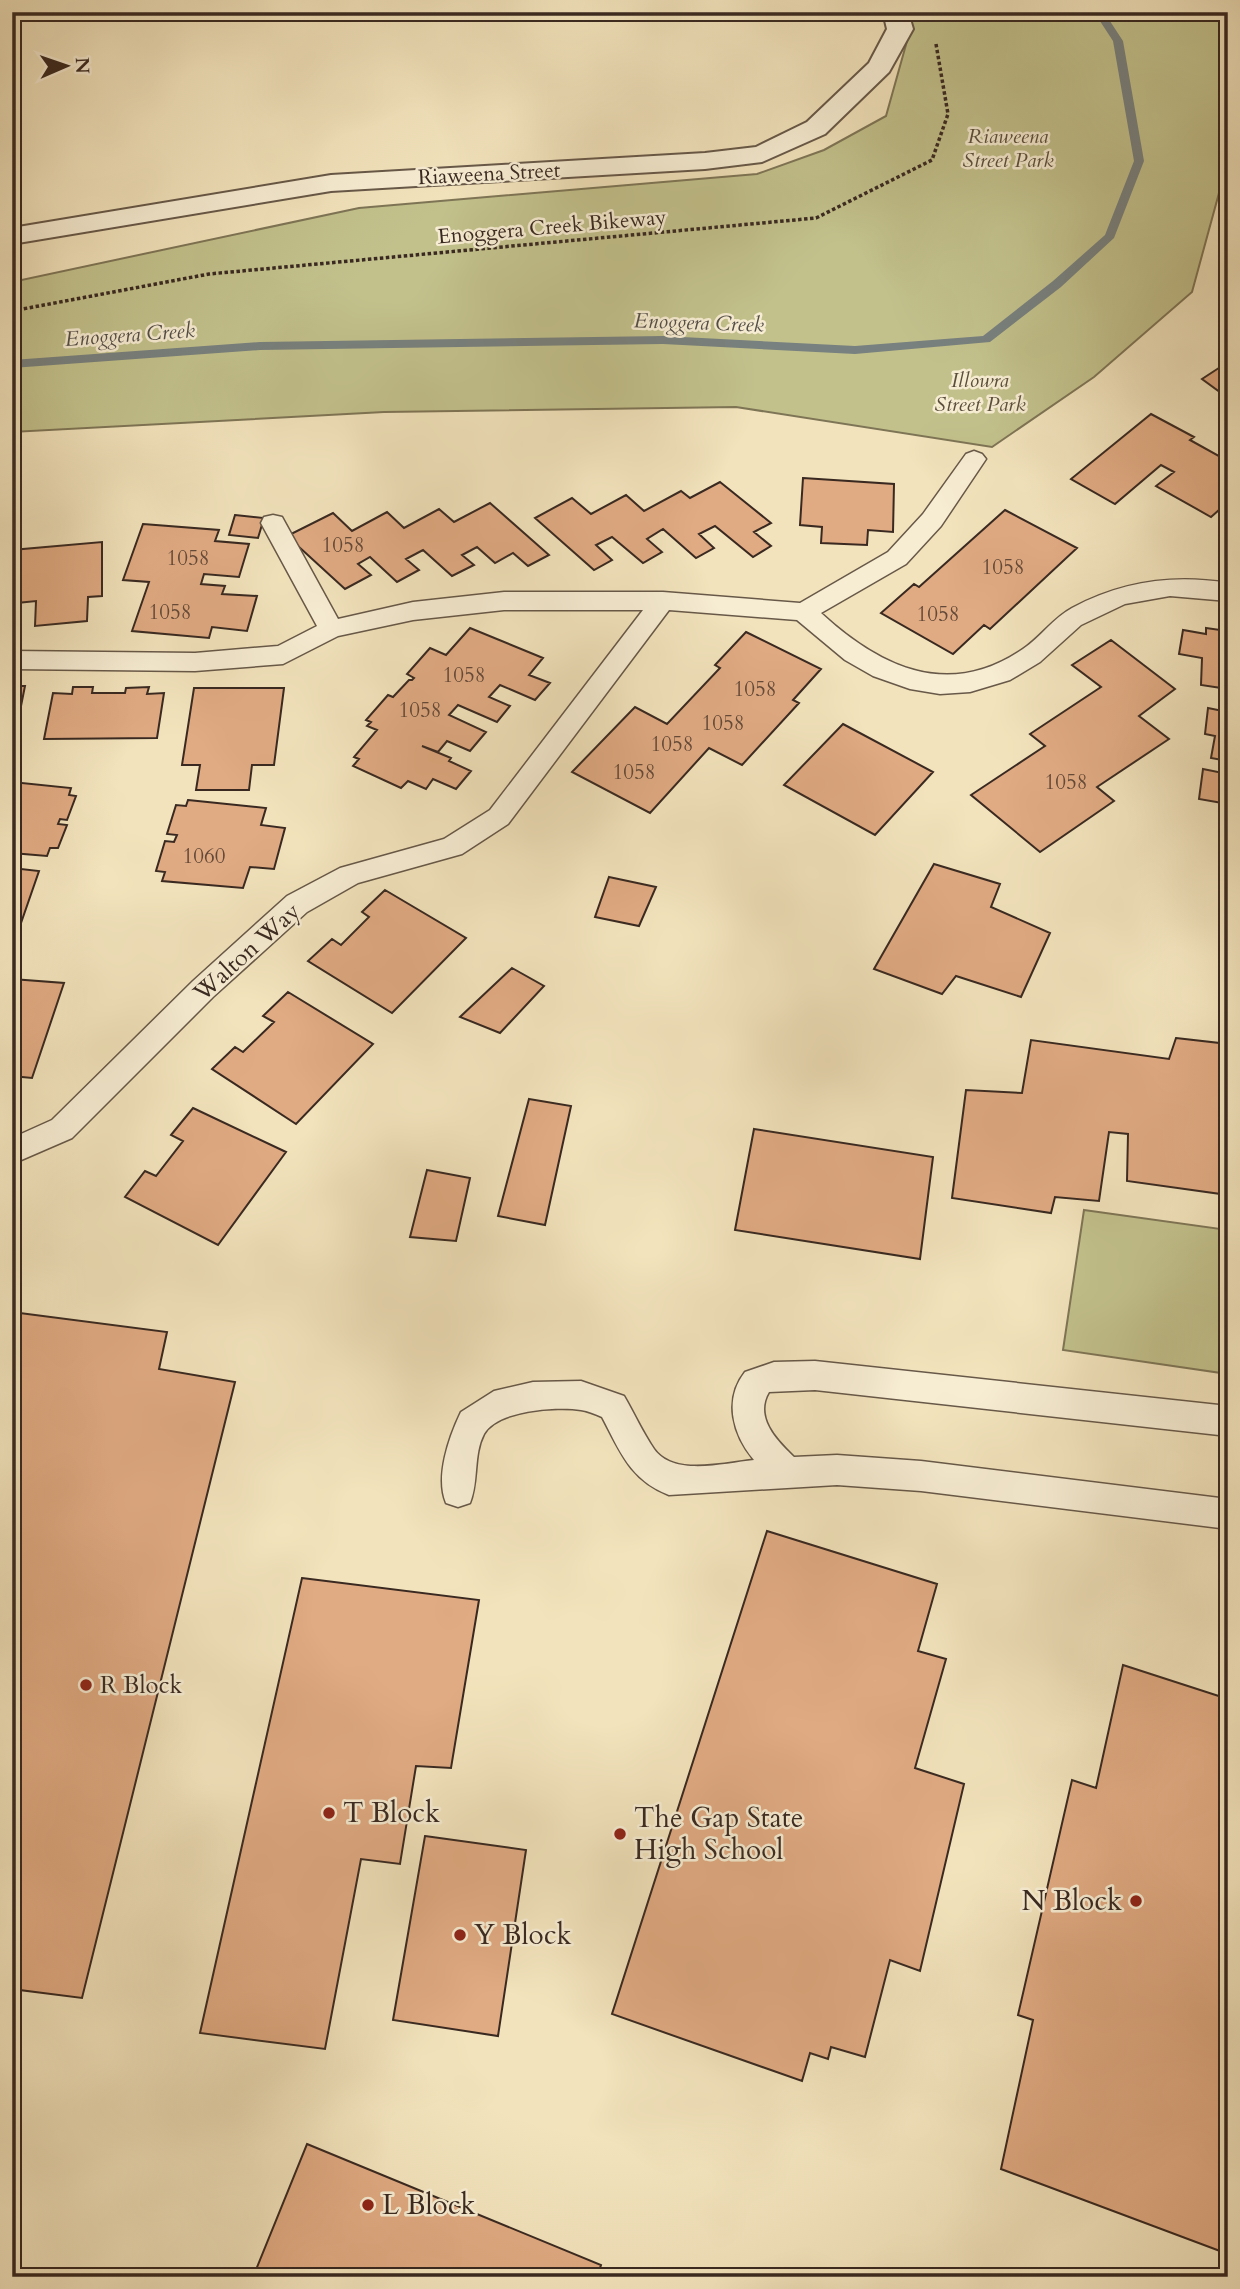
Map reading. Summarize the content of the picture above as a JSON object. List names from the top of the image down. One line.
{"streets":{"street":["Riaweena Street"],"lane":["Walton Way"],"path":["Enoggera Creek Bikeway"]},"water":["Enoggera Creek"],"parks":["Riaweena Street Park","Illowra Street Park"],"places":["R Block","T Block","The Gap State High School","N Block","Y Block","L Block"],"house_numbers":["1058","1058","1058","1058","1058","1058","1058","1058","1058","1058","1058","1058","1060"],"north":"right"}
